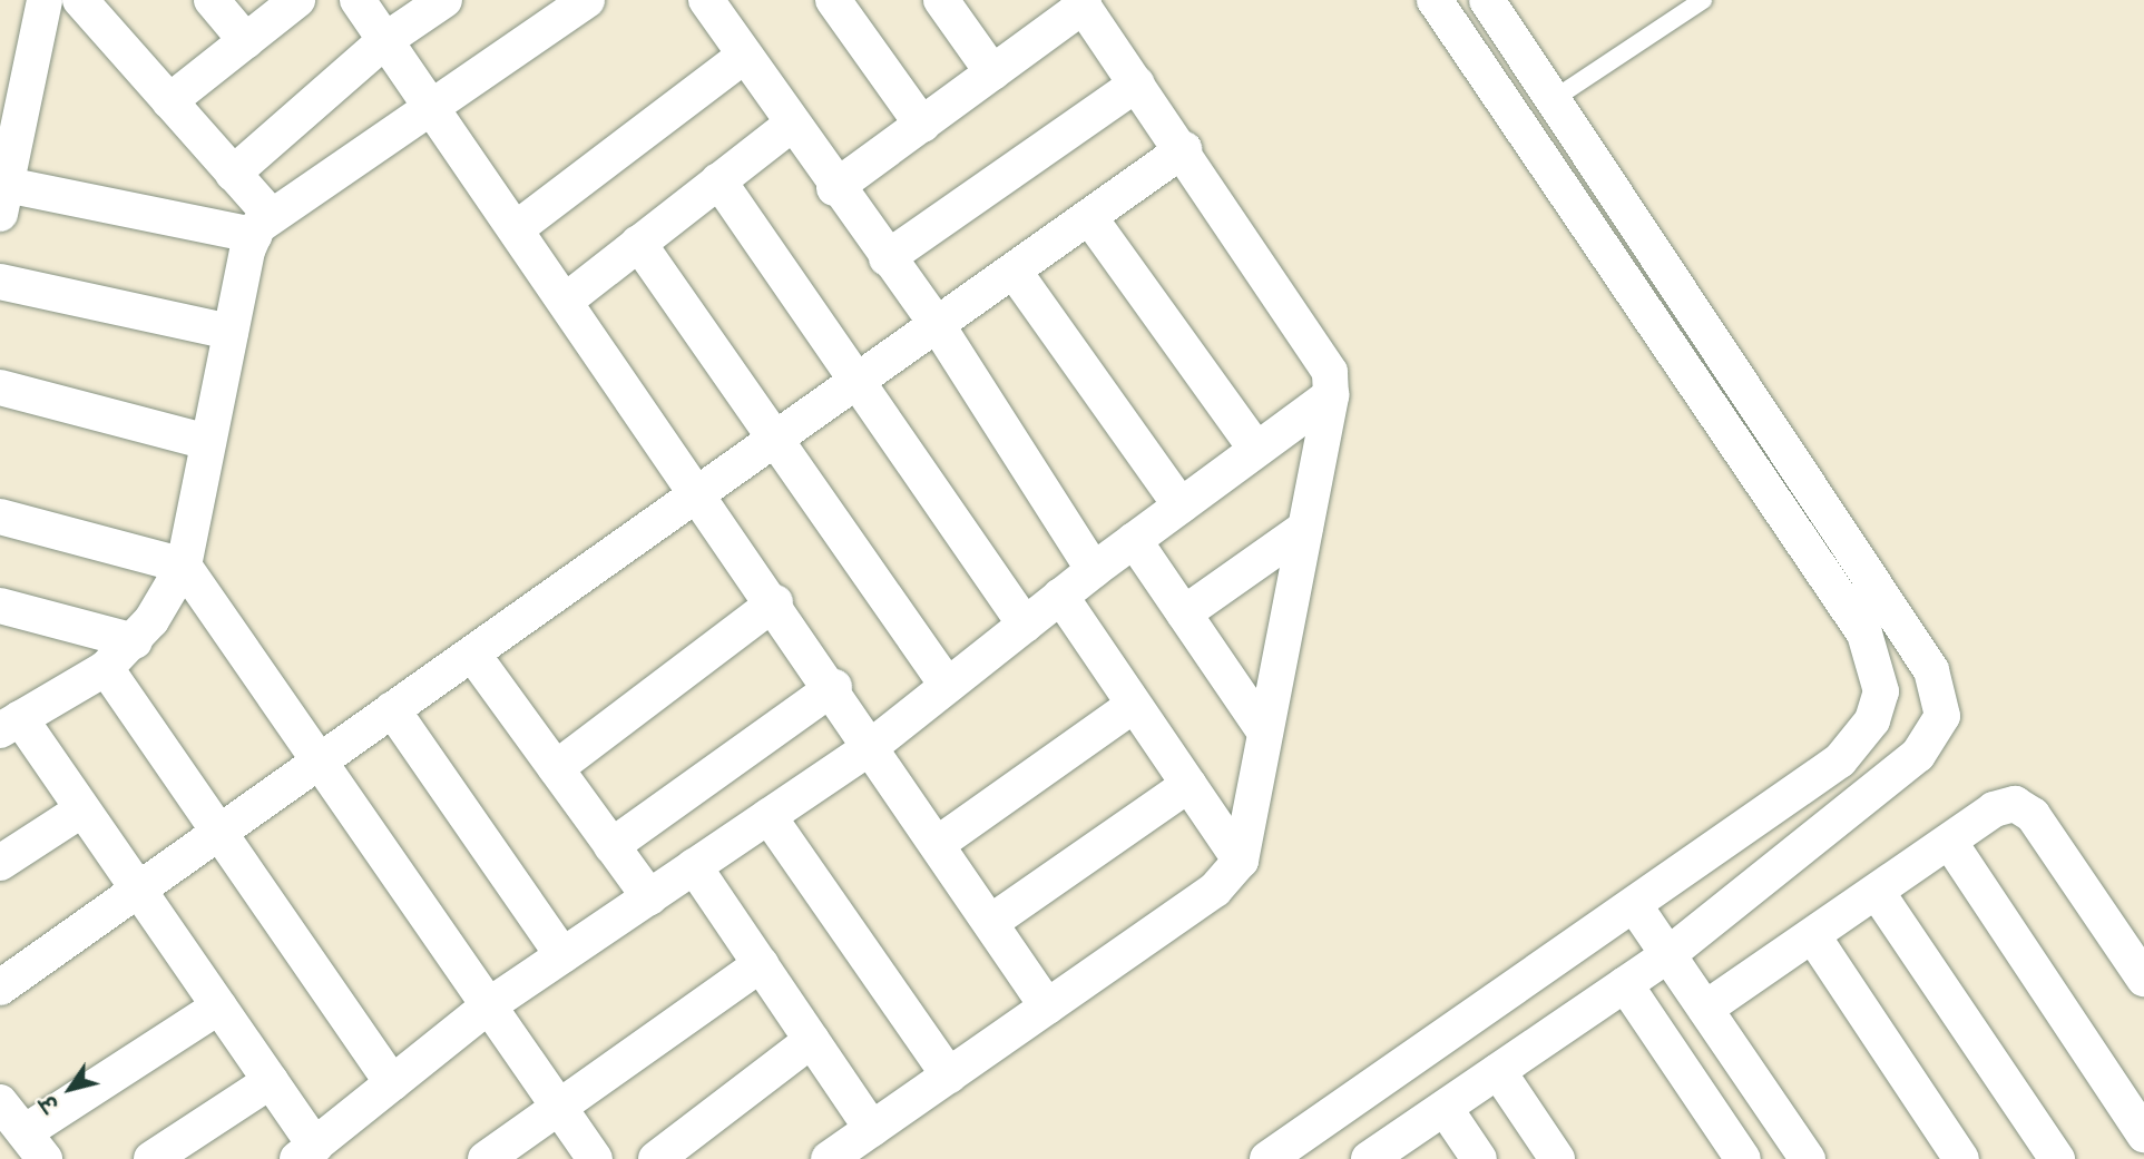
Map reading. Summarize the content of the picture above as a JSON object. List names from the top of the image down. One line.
{"north":"bottom left"}
